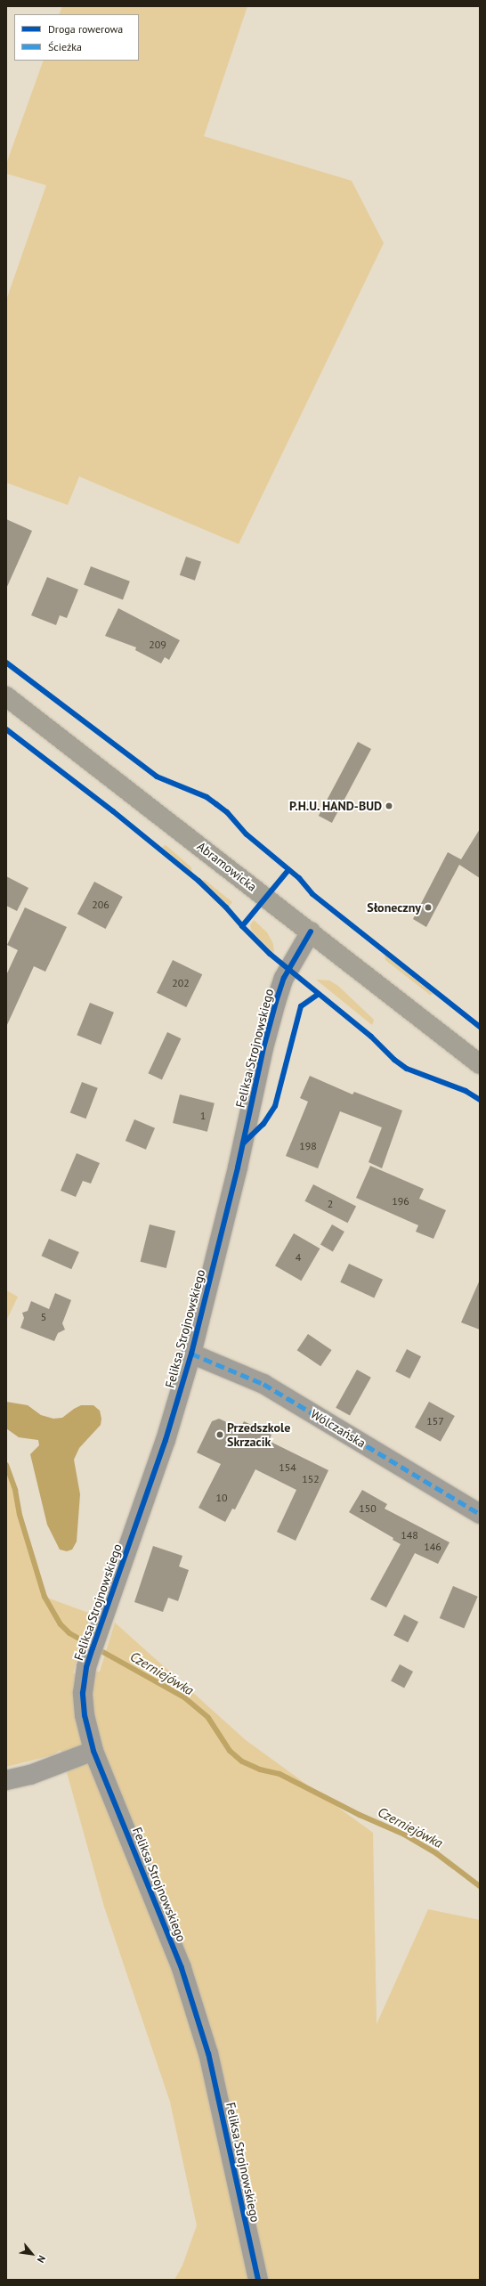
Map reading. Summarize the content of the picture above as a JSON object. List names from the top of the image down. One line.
{"streets":{"main road":["Abramowicka"],"street":["Feliksa Strojnowskiego","Wólczańska"]},"crossings":[["Abramowicka","Feliksa Strojnowskiego"],["Feliksa Strojnowskiego","Wólczańska"]],"water":["Czerniejówka"],"places":["P.H.U. HAND-BUD","Słoneczny","Przedszkole Skrzacik"],"house_numbers":["209","206","202","1","198","196","2","4","5","157","154","152","10","150","148","146"],"legend":["Droga rowerowa","Ścieżka"],"north":"bottom right"}
